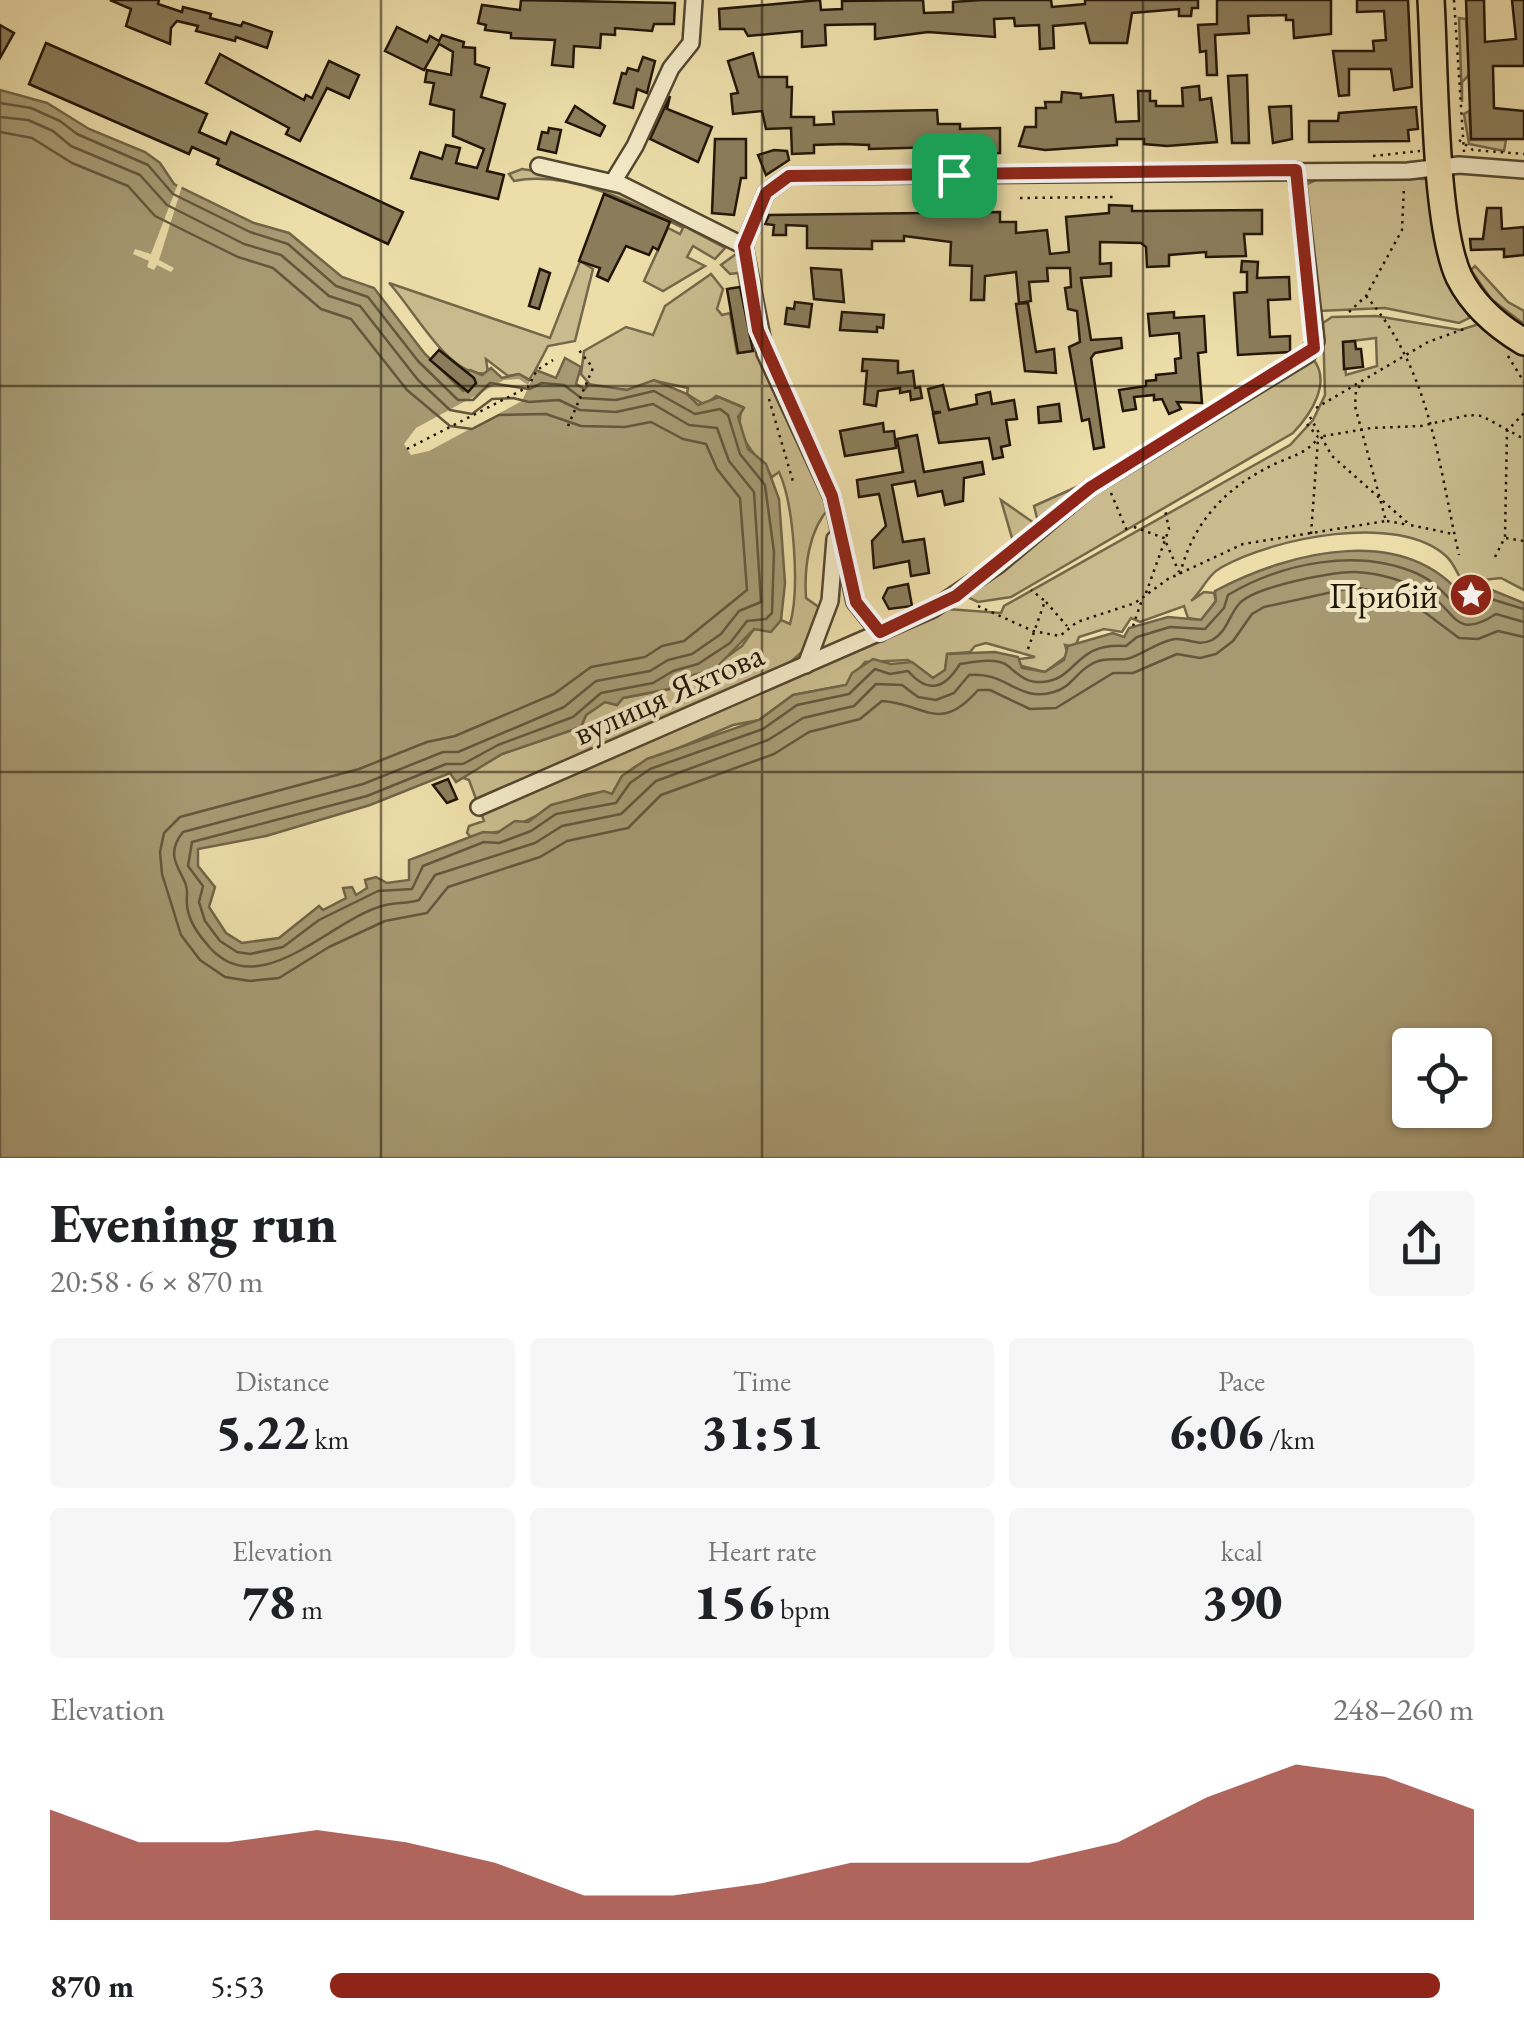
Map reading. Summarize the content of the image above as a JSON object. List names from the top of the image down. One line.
{"streets":{"street":["вулиця Яхтова"]},"places":{"place":["Прибій"]},"page":{"heading":["Evening run","20:58 · 6 × 870 m"],"stats":[["Distance","5.22 km"],["Time","31:51"],["Pace","6:06 /km"],["Elevation","78 m"],["Heart rate","156 bpm"],["kcal","390"]],"chart":["Elevation","248–260 m"],"list":[{"name":"870 m","note":"5:53"}]}}
